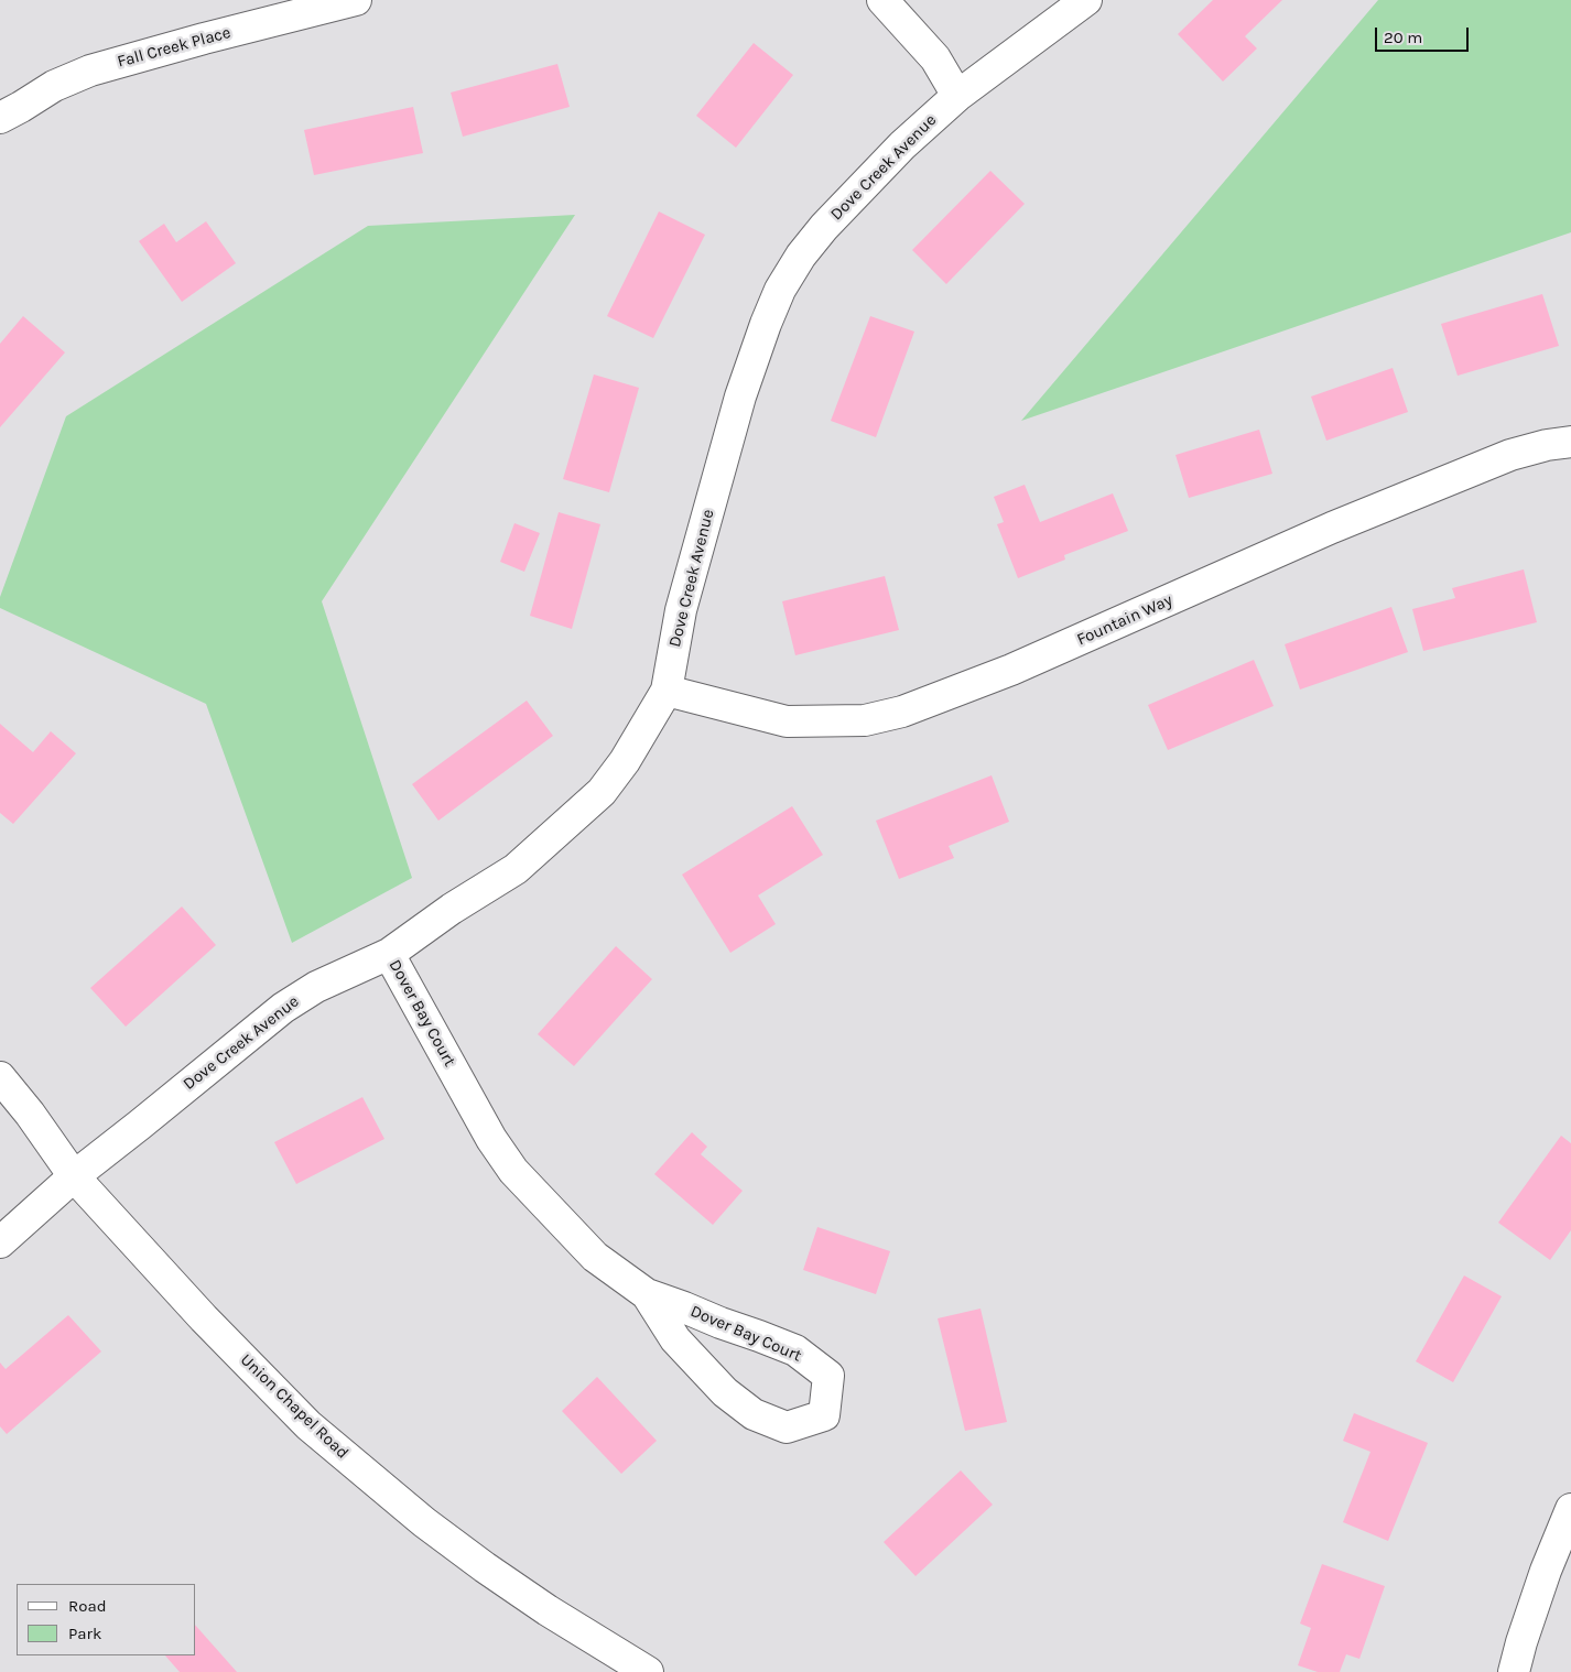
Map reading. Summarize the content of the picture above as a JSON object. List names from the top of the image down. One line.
{"streets":{"street":["Fall Creek Place","Dove Creek Avenue","Fountain Way","Dover Bay Court","Union Chapel Road"]},"crossings":[["Dove Creek Avenue","Fountain Way"],["Dove Creek Avenue","Dover Bay Court"],["Dove Creek Avenue","Union Chapel Road"]],"legend":["Road","Park"],"scale_bar":"20 m"}
